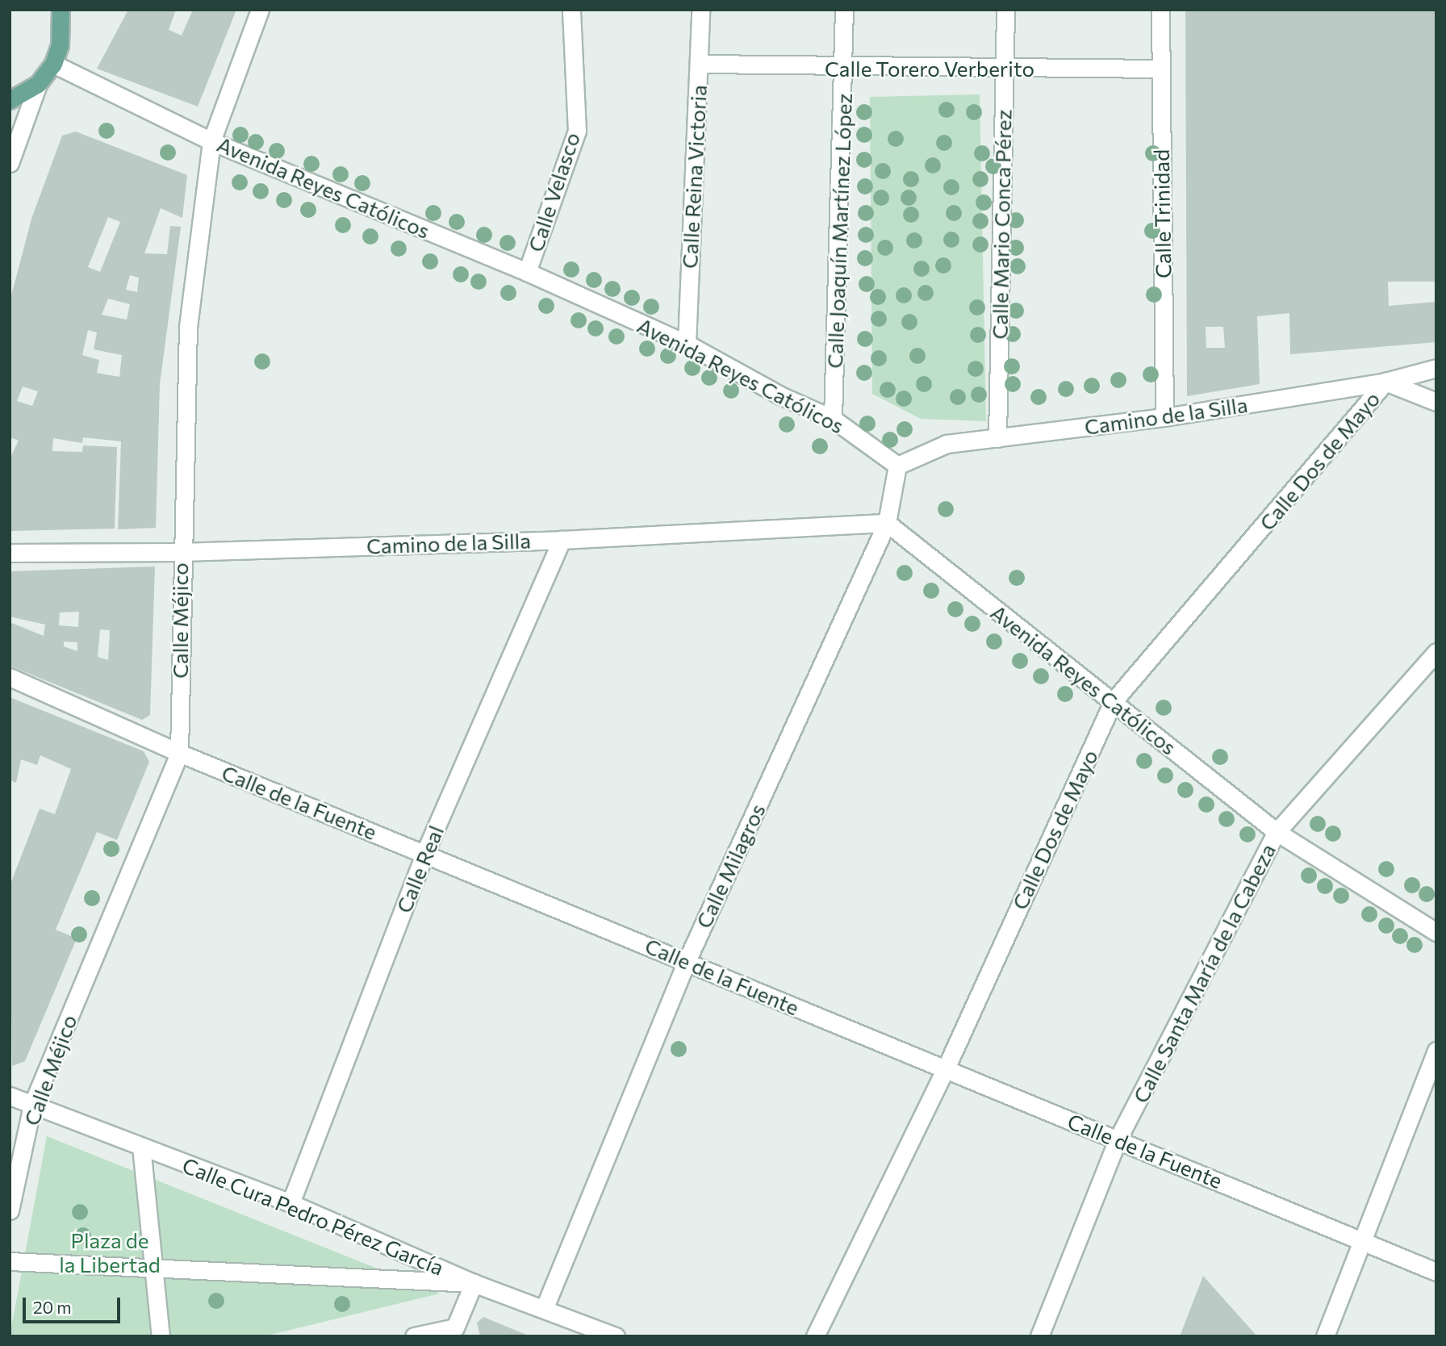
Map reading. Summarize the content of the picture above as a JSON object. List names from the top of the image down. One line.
{"streets":{"street":["Calle Torero Verberito","Calle Reina Victoria","Avenida Reyes Católicos","Calle Velasco","Calle Trinidad","Calle Mario Conca Pérez","Calle Joaquín Martínez López","Camino de la Silla","Calle Dos de Mayo","Calle Méjico","Calle de la Fuente","Calle Milagros","Calle Real","Calle Santa María de la Cabeza","Calle Cura Pedro Pérez García"]},"crossings":[["Calle Torero Verberito","Calle Reina Victoria"],["Calle Torero Verberito","Calle Trinidad"],["Calle Torero Verberito","Calle Mario Conca Pérez"],["Calle Torero Verberito","Calle Joaquín Martínez López"],["Calle Reina Victoria","Avenida Reyes Católicos"],["Avenida Reyes Católicos","Calle Velasco"],["Avenida Reyes Católicos","Calle Joaquín Martínez López"],["Avenida Reyes Católicos","Camino de la Silla"],["Avenida Reyes Católicos","Calle Dos de Mayo"],["Avenida Reyes Católicos","Calle Méjico"],["Avenida Reyes Católicos","Calle Milagros"],["Avenida Reyes Católicos","Calle Santa María de la Cabeza"],["Calle Trinidad","Camino de la Silla"],["Calle Mario Conca Pérez","Camino de la Silla"],["Camino de la Silla","Calle Dos de Mayo"],["Camino de la Silla","Calle Méjico"],["Camino de la Silla","Calle Milagros"],["Camino de la Silla","Calle Real"],["Calle Dos de Mayo","Calle de la Fuente"],["Calle Méjico","Calle de la Fuente"],["Calle Méjico","Calle Cura Pedro Pérez García"],["Calle de la Fuente","Calle Milagros"],["Calle de la Fuente","Calle Real"],["Calle de la Fuente","Calle Santa María de la Cabeza"],["Calle Milagros","Calle Cura Pedro Pérez García"],["Calle Real","Calle Cura Pedro Pérez García"]],"parks":["Plaza de la Libertad"],"scale_bar":"20 m"}
